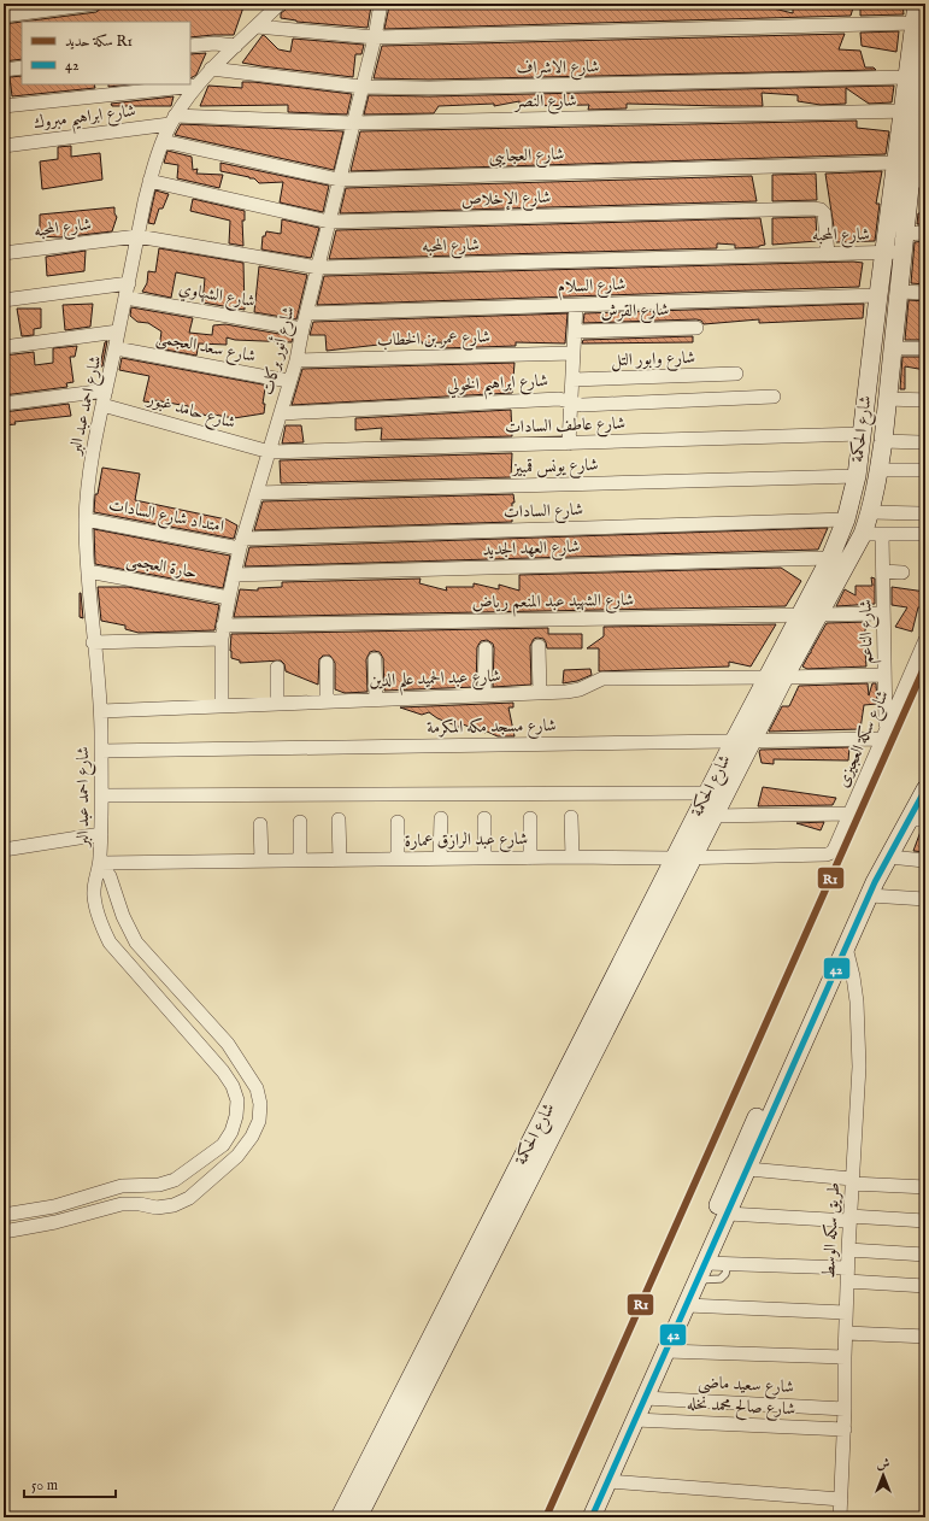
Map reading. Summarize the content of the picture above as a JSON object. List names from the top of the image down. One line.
{"streets":{"street":["شارع الاشراف","شارع النصر","شارع ابراهيم مبروك","شارع العجايبى","شارع الإخلاص","شارع المحبه","شارع السلام","شارع الشهاوي","شارع القرش","شارع عمر بن الخطاب","شارع سعد العجمى","شارع أنور بركات","شارع وابور التل","شارع ابراهيم الخولي","شارع احمد عبد البر","شارع حامد غبور","شارع عاطف السادات","شارع الحكمة","شارع يونس قمبيز","شارع السادات","امتداد شارع السادات","شارع العهد الجديد","حارة العجمى","شارع الشهيد عبد المنعم رياض","شارع الناعم","شارع عبد الحميد علم الدين","شارع مسجد مكه المكرمة","شارع سكة العجيزى","شارع عبد الرازق عمارة","طريق سكه الوسط","شارع سعيد ماضي","شارع صالح محمد نخله"]},"crossings":[["شارع الاشراف","شارع أنور بركات"],["شارع الاشراف","شارع احمد عبد البر"],["شارع الاشراف","شارع الحكمة"],["شارع النصر","شارع ابراهيم مبروك"],["شارع النصر","شارع أنور بركات"],["شارع النصر","شارع احمد عبد البر"],["شارع النصر","شارع الحكمة"],["شارع ابراهيم مبروك","شارع احمد عبد البر"],["شارع العجايبى","شارع أنور بركات"],["شارع العجايبى","شارع احمد عبد البر"],["شارع العجايبى","شارع الحكمة"],["شارع الإخلاص","شارع المحبه"],["شارع الإخلاص","شارع أنور بركات"],["شارع الإخلاص","شارع احمد عبد البر"],["شارع المحبه","شارع أنور بركات"],["شارع المحبه","شارع احمد عبد البر"],["شارع المحبه","شارع الحكمة"],["شارع السلام","شارع أنور بركات"],["شارع السلام","شارع الحكمة"],["شارع الشهاوي","شارع أنور بركات"],["شارع الشهاوي","شارع احمد عبد البر"],["شارع عمر بن الخطاب","شارع أنور بركات"],["شارع سعد العجمى","شارع أنور بركات"],["شارع سعد العجمى","شارع احمد عبد البر"],["شارع أنور بركات","شارع ابراهيم الخولي"],["شارع أنور بركات","شارع حامد غبور"],["شارع أنور بركات","شارع عاطف السادات"],["شارع أنور بركات","شارع يونس قمبيز"],["شارع أنور بركات","شارع السادات"],["شارع أنور بركات","امتداد شارع السادات"],["شارع أنور بركات","شارع العهد الجديد"],["شارع أنور بركات","حارة العجمى"],["شارع أنور بركات","شارع الشهيد عبد المنعم رياض"],["شارع أنور بركات","شارع عبد الحميد علم الدين"],["شارع احمد عبد البر","شارع حامد غبور"],["شارع احمد عبد البر","امتداد شارع السادات"],["شارع احمد عبد البر","حارة العجمى"],["شارع احمد عبد البر","شارع الشهيد عبد المنعم رياض"],["شارع احمد عبد البر","شارع عبد الحميد علم الدين"],["شارع احمد عبد البر","شارع مسجد مكه المكرمة"],["شارع احمد عبد البر","شارع عبد الرازق عمارة"],["شارع حامد غبور","شارع عاطف السادات"],["شارع عاطف السادات","شارع الحكمة"],["شارع الحكمة","شارع يونس قمبيز"],["شارع الحكمة","شارع السادات"],["شارع الحكمة","شارع العهد الجديد"],["شارع الحكمة","شارع الشهيد عبد المنعم رياض"],["شارع الحكمة","شارع عبد الحميد علم الدين"],["شارع الحكمة","شارع مسجد مكه المكرمة"],["شارع الحكمة","شارع عبد الرازق عمارة"],["شارع السادات","امتداد شارع السادات"],["شارع الشهيد عبد المنعم رياض","شارع الناعم"],["شارع الناعم","شارع عبد الحميد علم الدين"],["شارع الناعم","شارع مسجد مكه المكرمة"],["شارع الناعم","شارع سكة العجيزى"],["شارع مسجد مكه المكرمة","شارع سكة العجيزى"],["شارع سكة العجيزى","شارع عبد الرازق عمارة"],["طريق سكه الوسط","شارع سعيد ماضي"],["طريق سكه الوسط","شارع صالح محمد نخله"]],"lines":["rail line R1","transit line 42"],"legend":["سكة حديد R1","42"],"scale_bar":"50 m","north":"top"}
